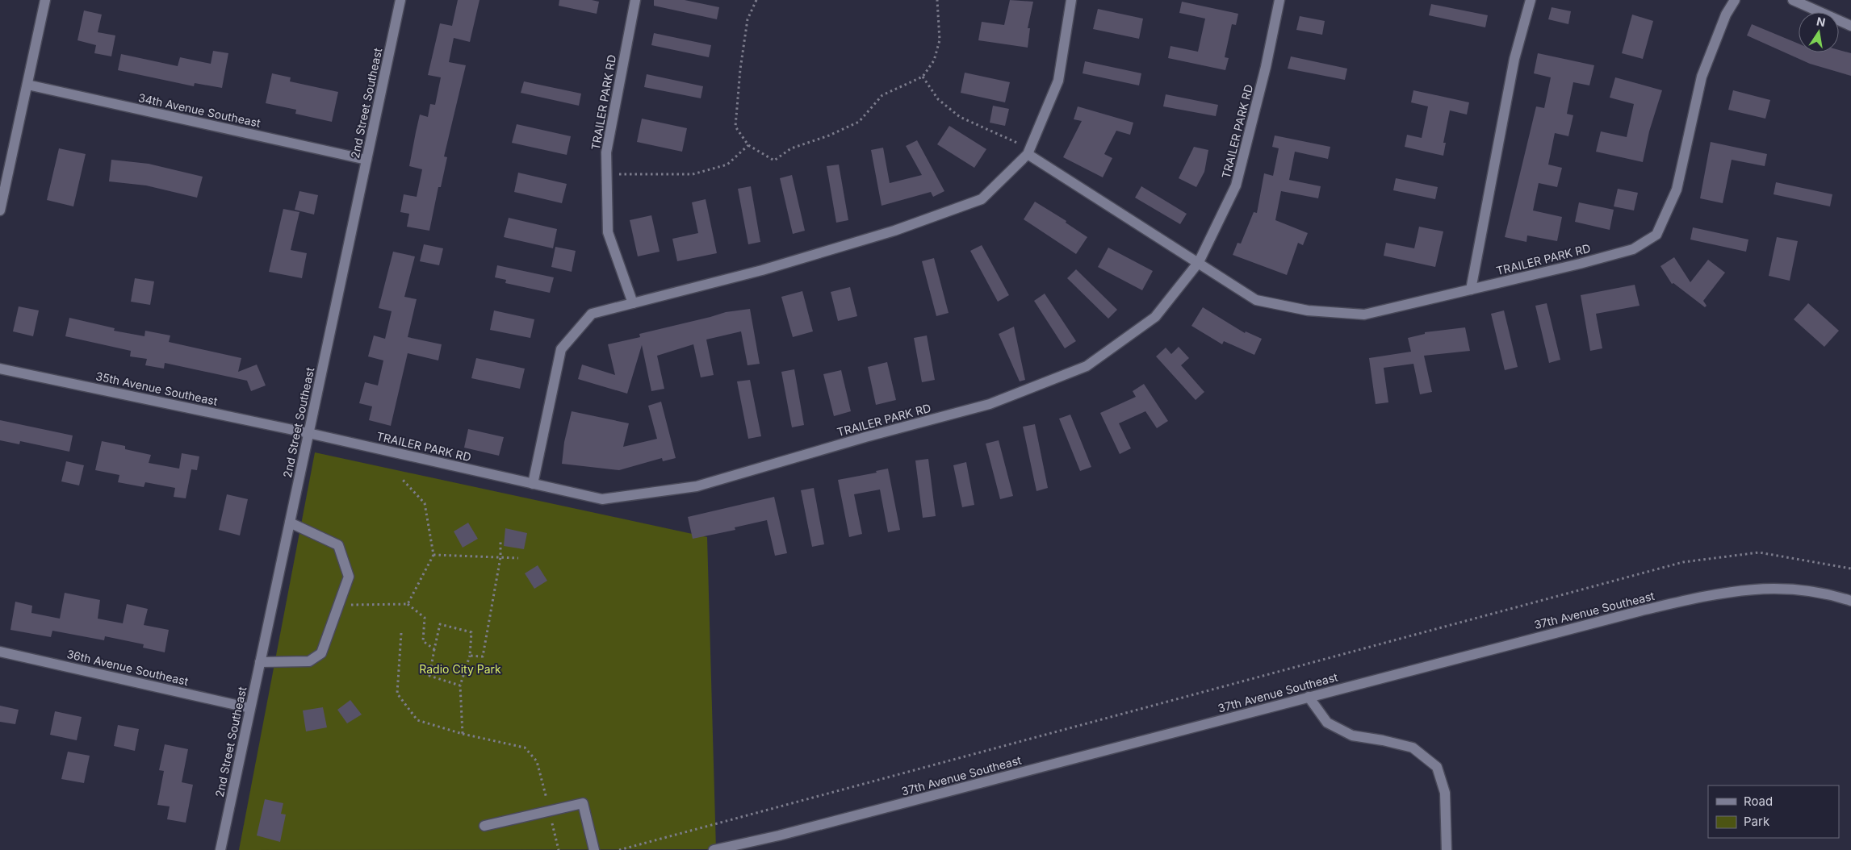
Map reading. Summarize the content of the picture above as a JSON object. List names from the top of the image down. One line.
{"streets":{"street":["TRAILER PARK RD","2nd Street Southeast","34th Avenue Southeast","35th Avenue Southeast","37th Avenue Southeast","36th Avenue Southeast"]},"crossings":[["TRAILER PARK RD","2nd Street Southeast"],["TRAILER PARK RD","35th Avenue Southeast"],["2nd Street Southeast","34th Avenue Southeast"],["2nd Street Southeast","35th Avenue Southeast"],["2nd Street Southeast","36th Avenue Southeast"]],"parks":["Radio City Park"],"legend":["Road","Park"],"north":"top"}
